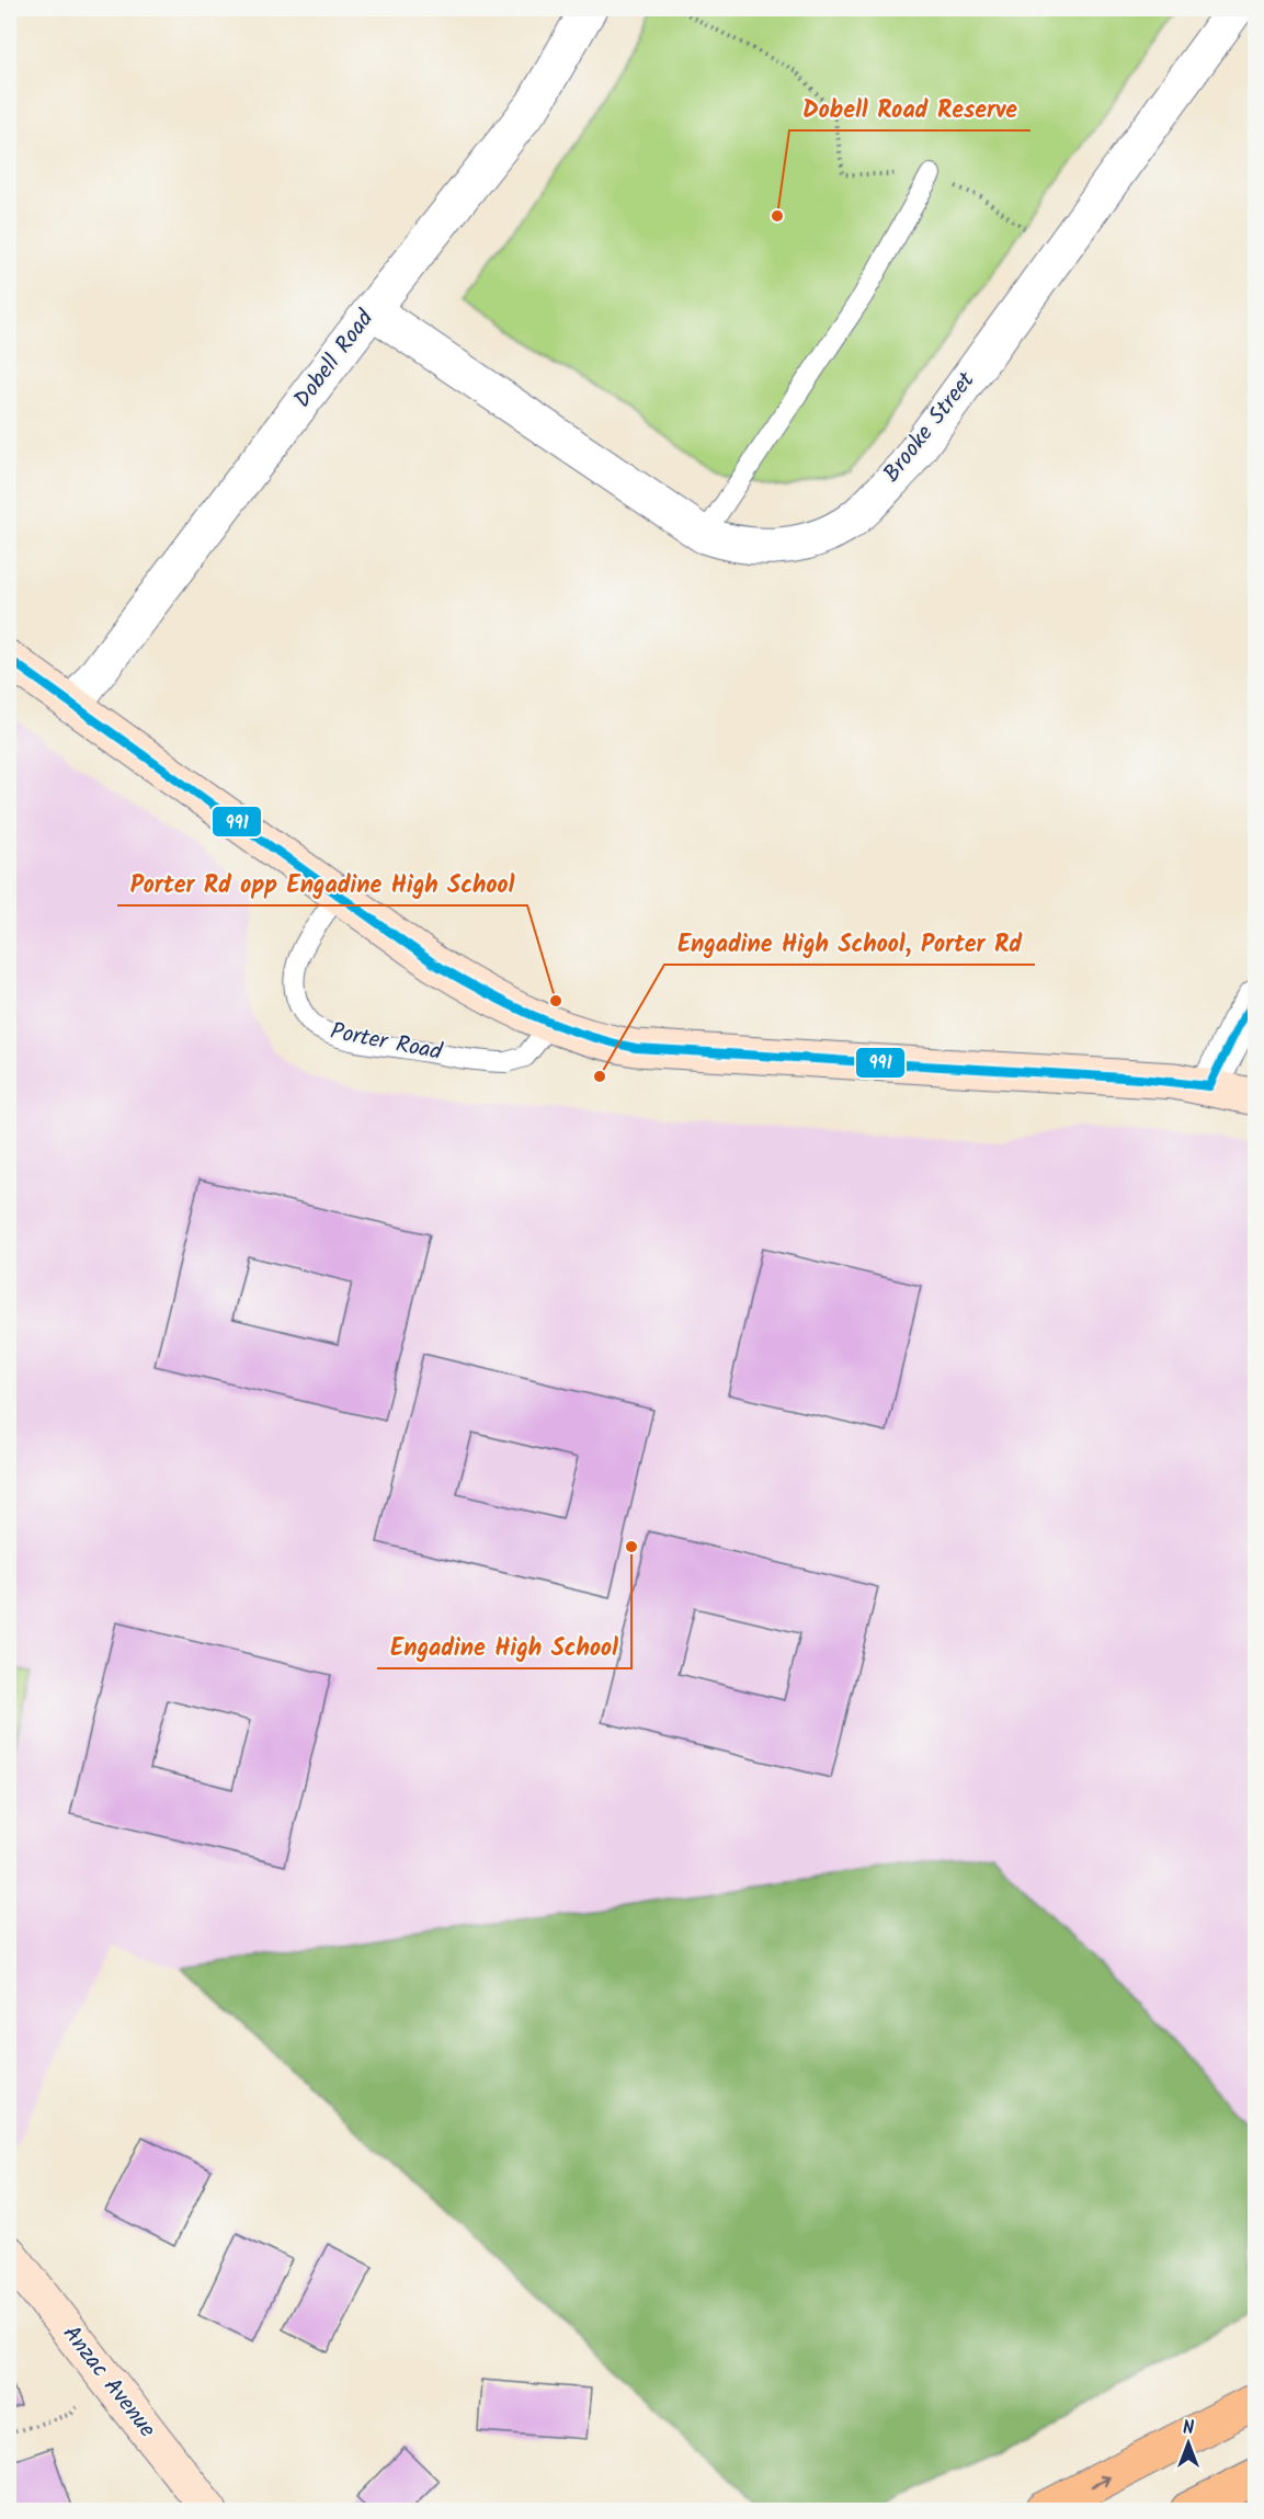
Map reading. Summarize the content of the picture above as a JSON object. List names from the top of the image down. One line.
{"streets":{"street":["Dobell Road","Brooke Street","Anzac Avenue"],"lane":["Porter Road"]},"crossings":[["Dobell Road","Brooke Street"]],"places":["Dobell Road Reserve","Porter Rd opp Engadine High School","Engadine High School, Porter Rd","Engadine High School"],"lines":["transit line 991"],"north":"top"}
